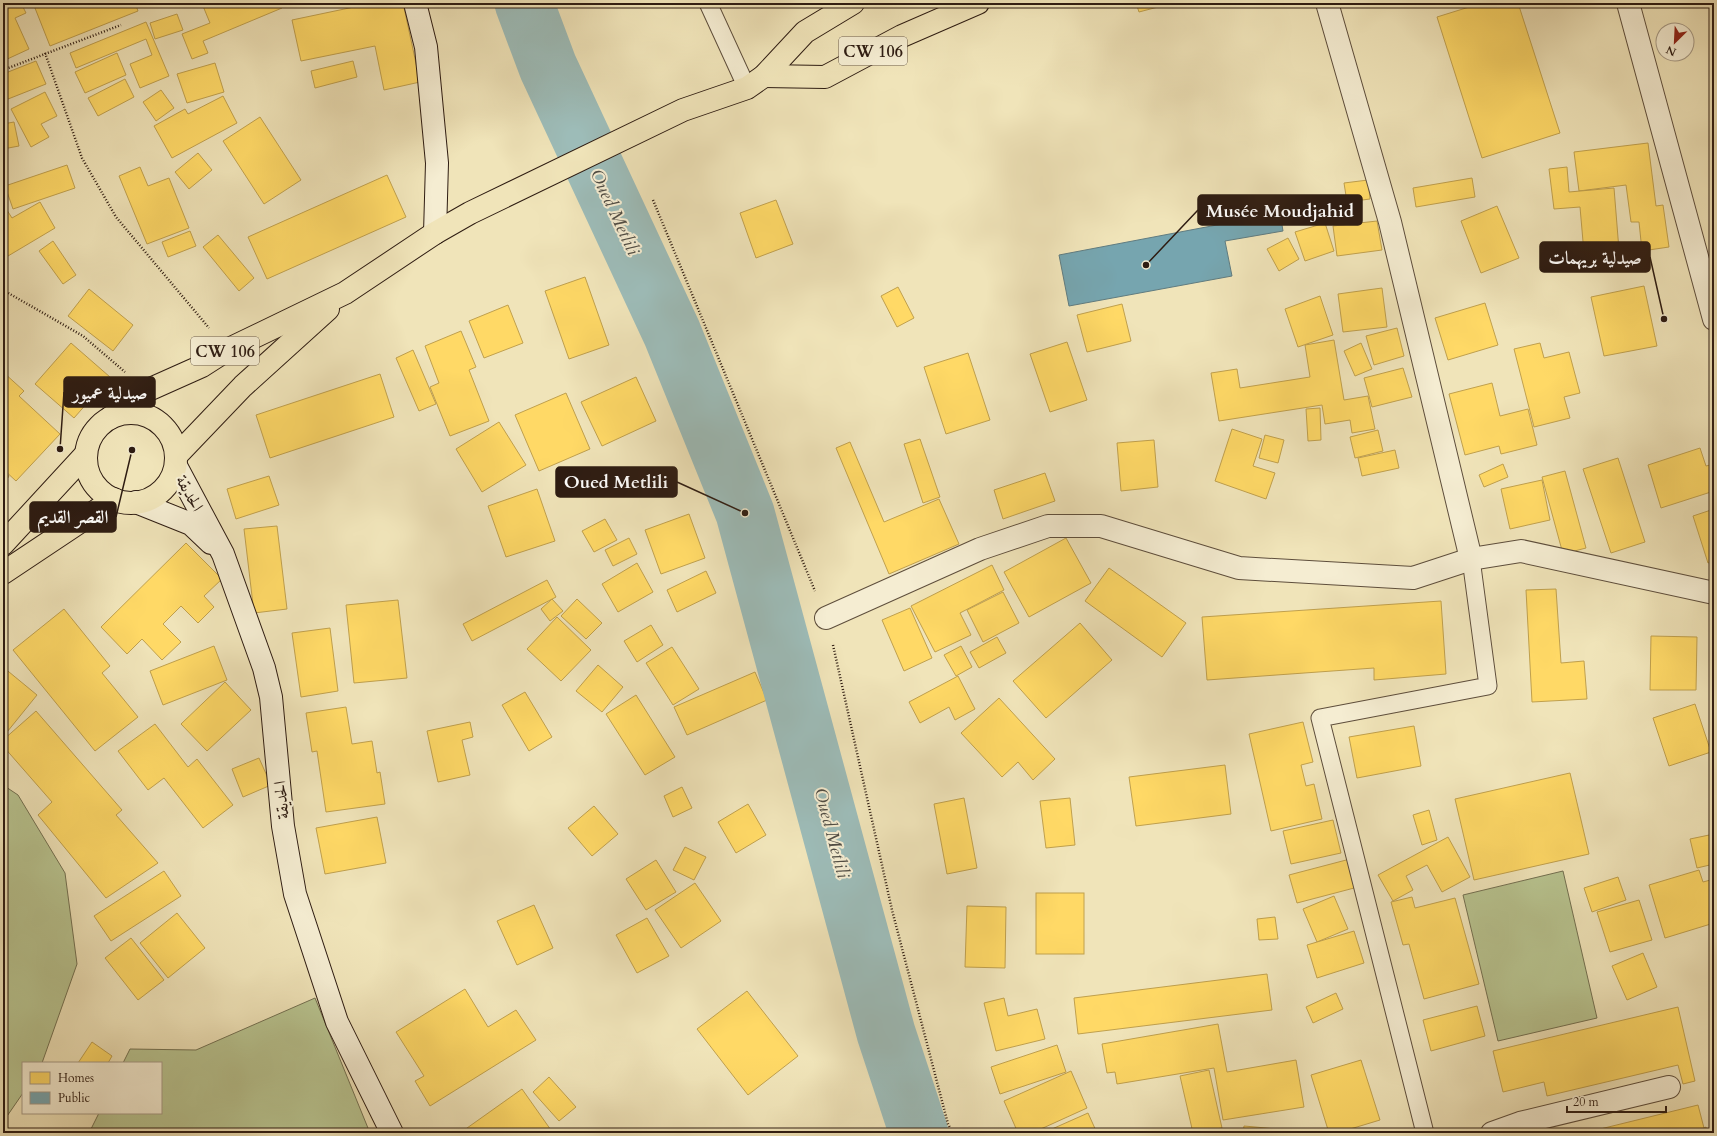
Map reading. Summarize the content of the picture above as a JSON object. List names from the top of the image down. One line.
{"streets":{"main road":["CW 106"],"street":["الحديقة"]},"crossings":[["CW 106","الحديقة"]],"water":["Oued Metlili"],"places":["Musée Moudjahid","صيدلية بريهمات","صيدلية عميور","القصر القديم","Oued Metlili"],"legend":["Homes","Public"],"scale_bar":"20 m","north":"bottom left"}
